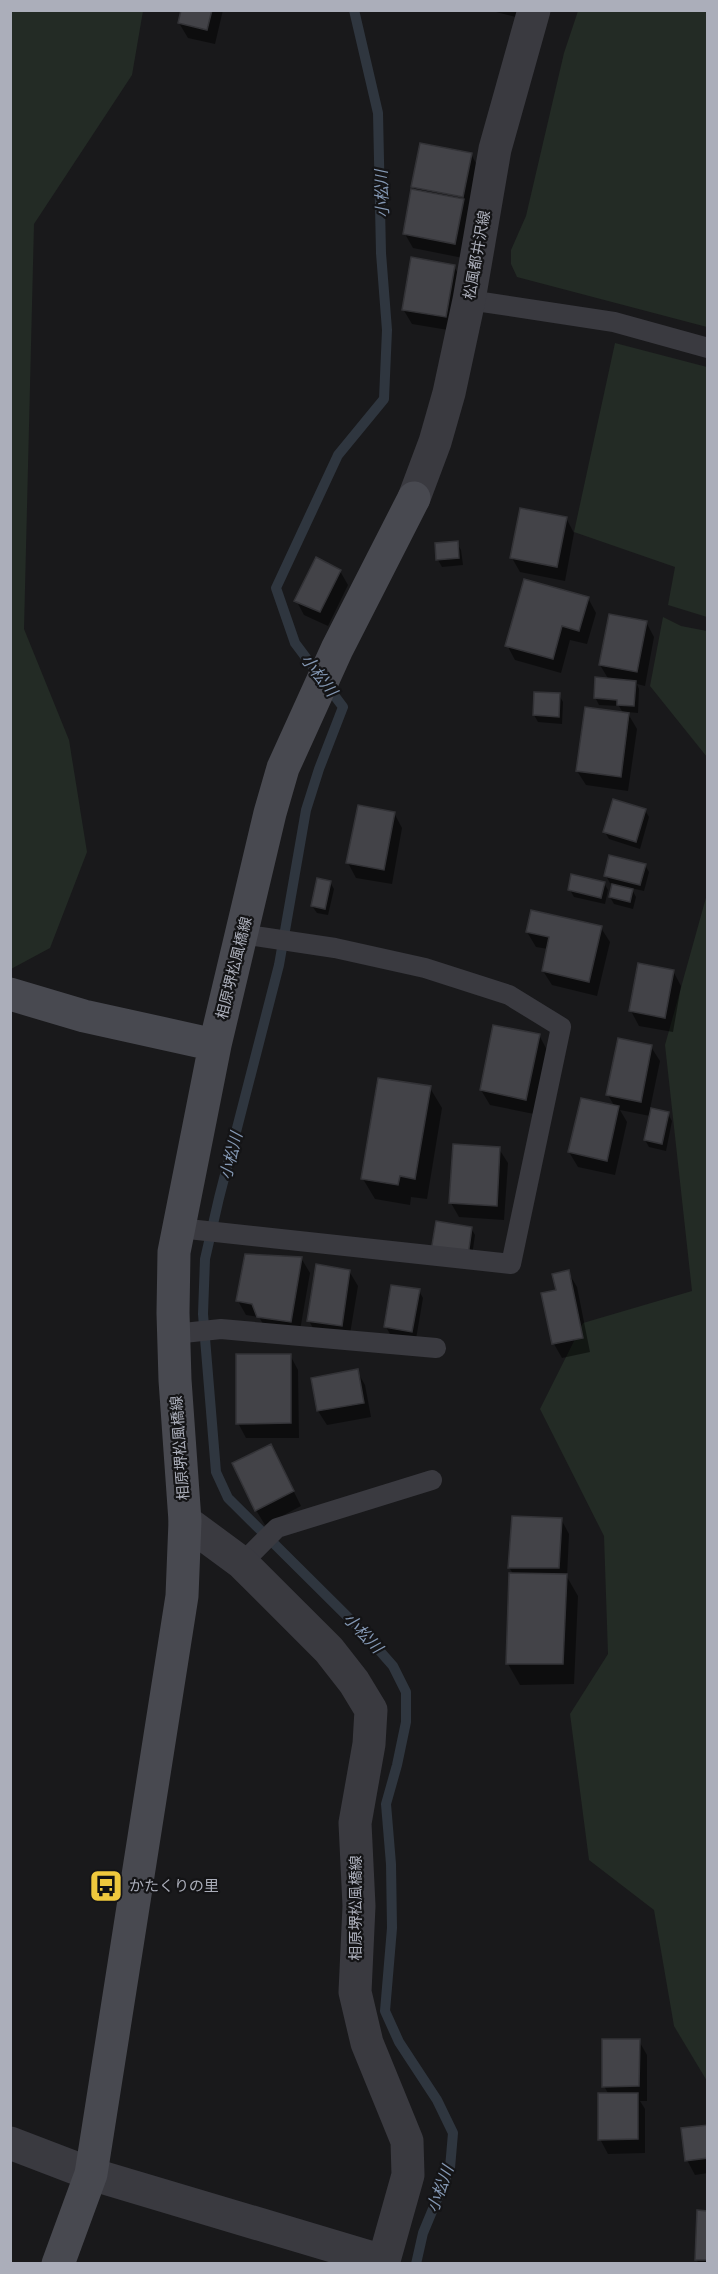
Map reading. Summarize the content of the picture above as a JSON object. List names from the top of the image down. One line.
{"streets":{"street":["松風都井沢線","相原堺松風橋線"]},"crossings":[["松風都井沢線","相原堺松風橋線"]],"water":["小松川"],"places":{"bus stop":["かたくりの里"]}}
